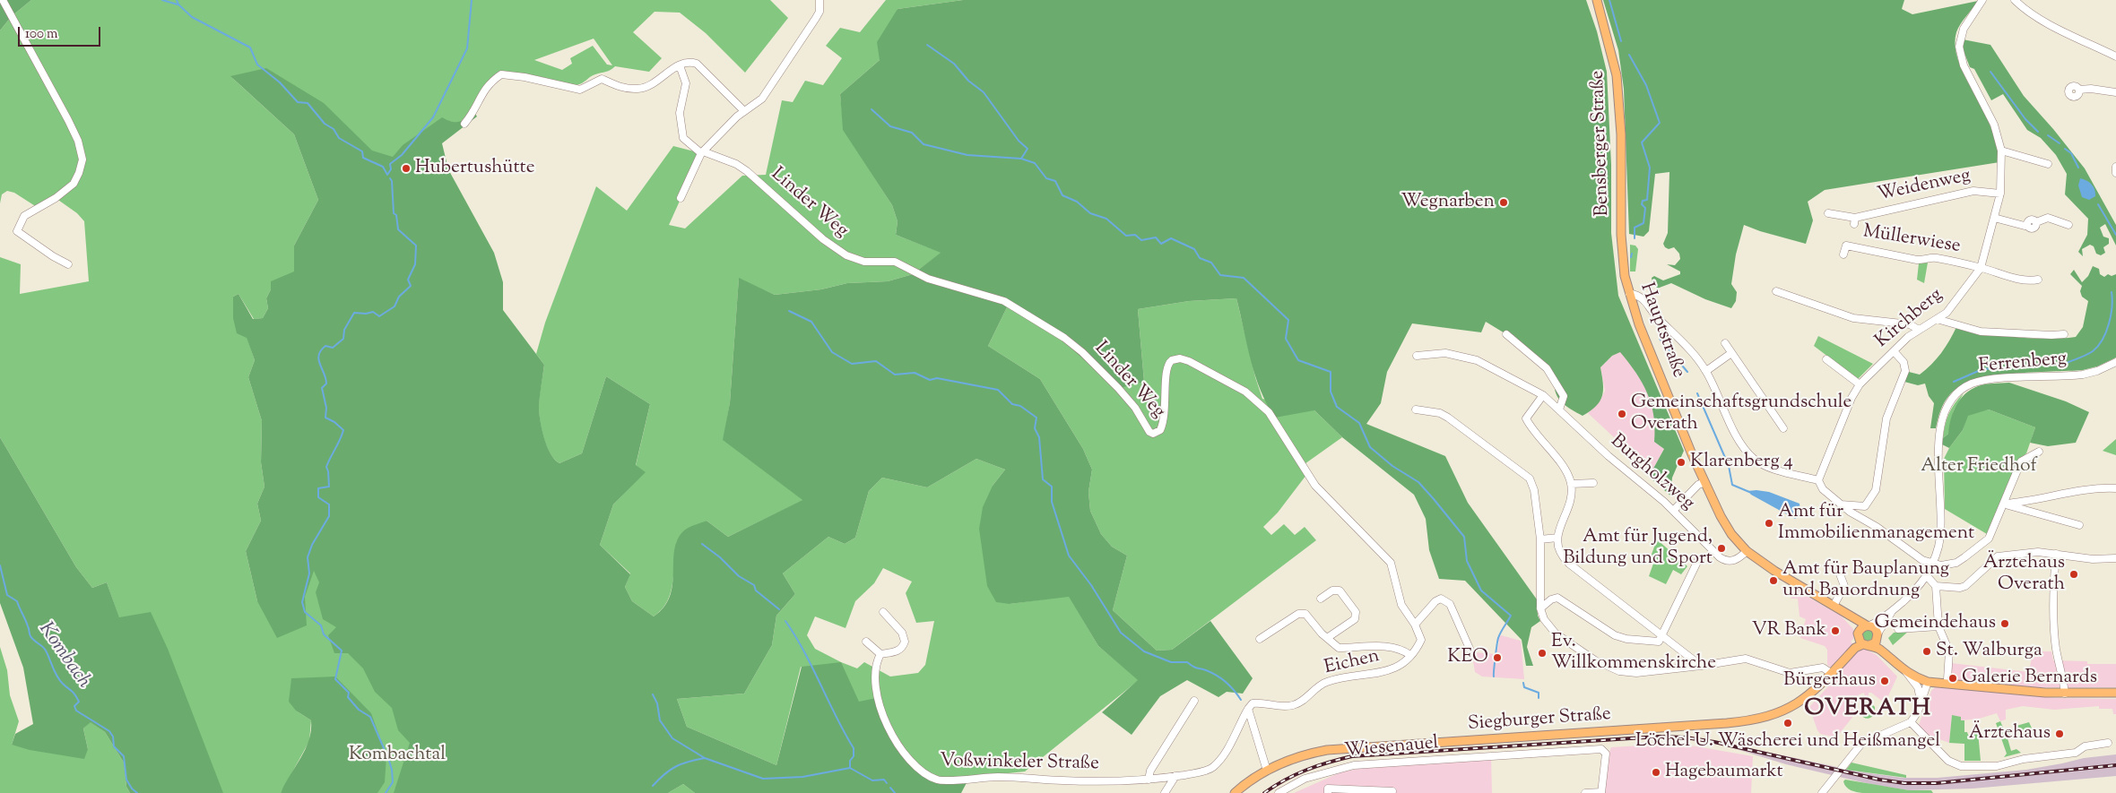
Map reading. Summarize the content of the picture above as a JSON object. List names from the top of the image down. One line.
{"streets":{"main road":["Bensberger Straße","Hauptstraße","Siegburger Straße"],"street":["Weidenweg","Linder Weg","Müllerwiese","Kirchberg","Ferrenberg","Burgholzweg","Eichen","Wiesenauel","Voßwinkeler Straße"]},"crossings":[["Bensberger Straße","Hauptstraße"],["Linder Weg","Eichen"],["Müllerwiese","Kirchberg"],["Hauptstraße","Ferrenberg"],["Hauptstraße","Burgholzweg"],["Hauptstraße","Siegburger Straße"],["Ferrenberg","Siegburger Straße"],["Eichen","Voßwinkeler Straße"]],"districts":["OVERATH"],"water":["Kombach"],"parks":["Alter Friedhof","Kombachtal"],"places":["Hubertushütte","Wegnarben","Gemeinschaftsgrundschule Overath","Klarenberg 4","Amt für Immobilienmanagement","Amt für Jugend, Bildung und Sport","Ärztehaus Overath","Amt für Bauplanung und Bauordnung","Gemeindehaus","VR Bank","St. Walburga","Ev. Willkommenskirche","KEO","Galerie Bernards","Bürgerhaus","Löchel U. Wäscherei und Heißmangel","Ärztehaus","Hagebaumarkt"],"scale_bar":"100 m"}
